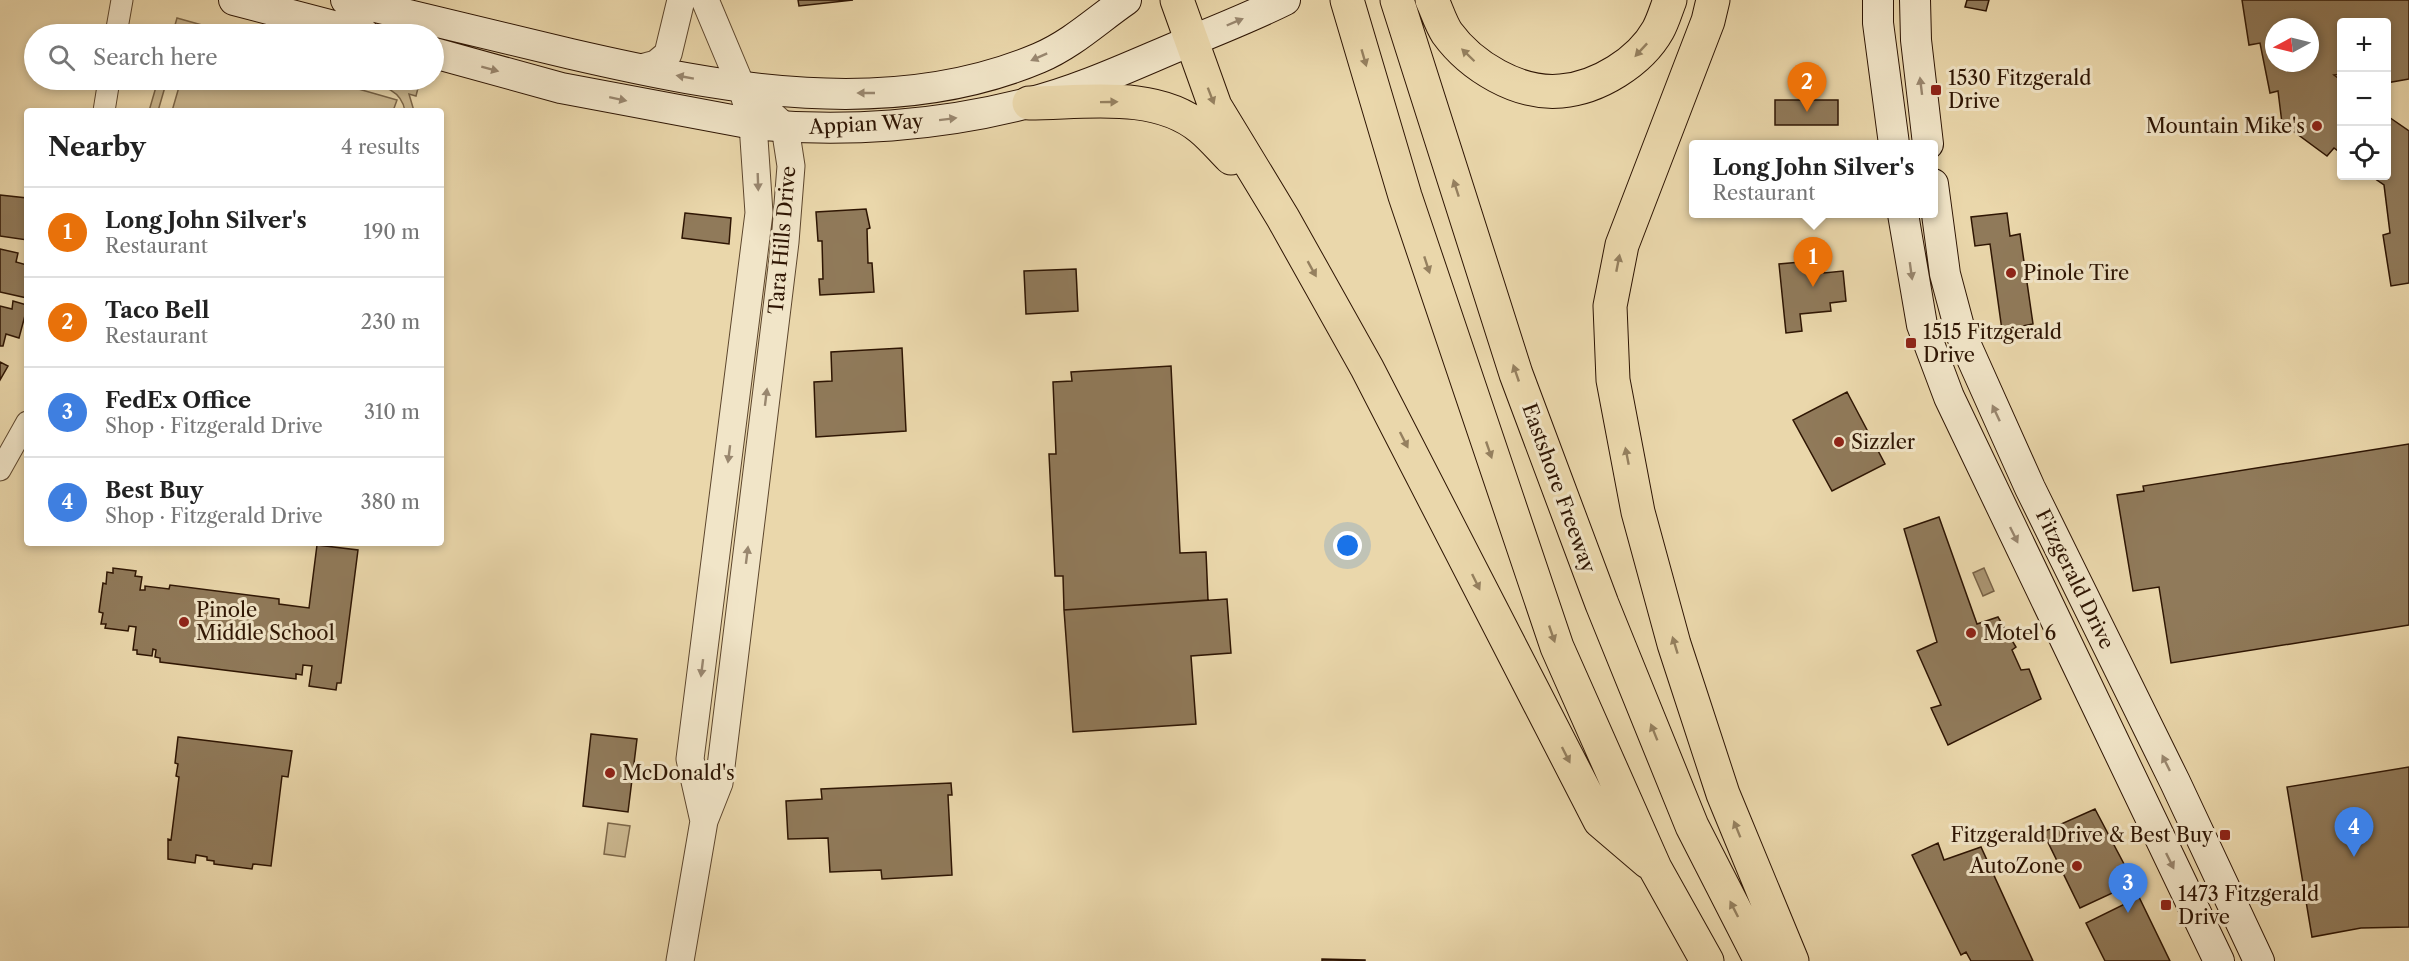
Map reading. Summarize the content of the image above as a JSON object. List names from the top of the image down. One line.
{"streets":{"highway":["Eastshore Freeway"],"main road":["Appian Way","Fitzgerald Drive"],"street":["Tara Hills Drive"]},"crossings":[["Appian Way","Tara Hills Drive"]],"places":{"transit":["1530 Fitzgerald Drive","1515 Fitzgerald Drive","Fitzgerald Drive & Best Buy","1473 Fitzgerald Drive"],"other":["Mountain Mike's","Pinole Tire","Sizzler","Pinole Middle School","Motel 6","McDonald's","AutoZone"]},"north":"left","page":{"map_buttons":["+","−"],"search":"Search here","pins":["2","1","4","3"],"heading":["Nearby","4 results"],"popup":["Long John Silver's","Restaurant"],"list":[{"mark":"1","name":"Long John Silver's","note":"Restaurant","value":"190 m"},{"mark":"2","name":"Taco Bell","note":"Restaurant","value":"230 m"},{"mark":"3","name":"FedEx Office","note":"Shop · Fitzgerald Drive","value":"310 m"},{"mark":"4","name":"Best Buy","note":"Shop · Fitzgerald Drive","value":"380 m"}]}}
